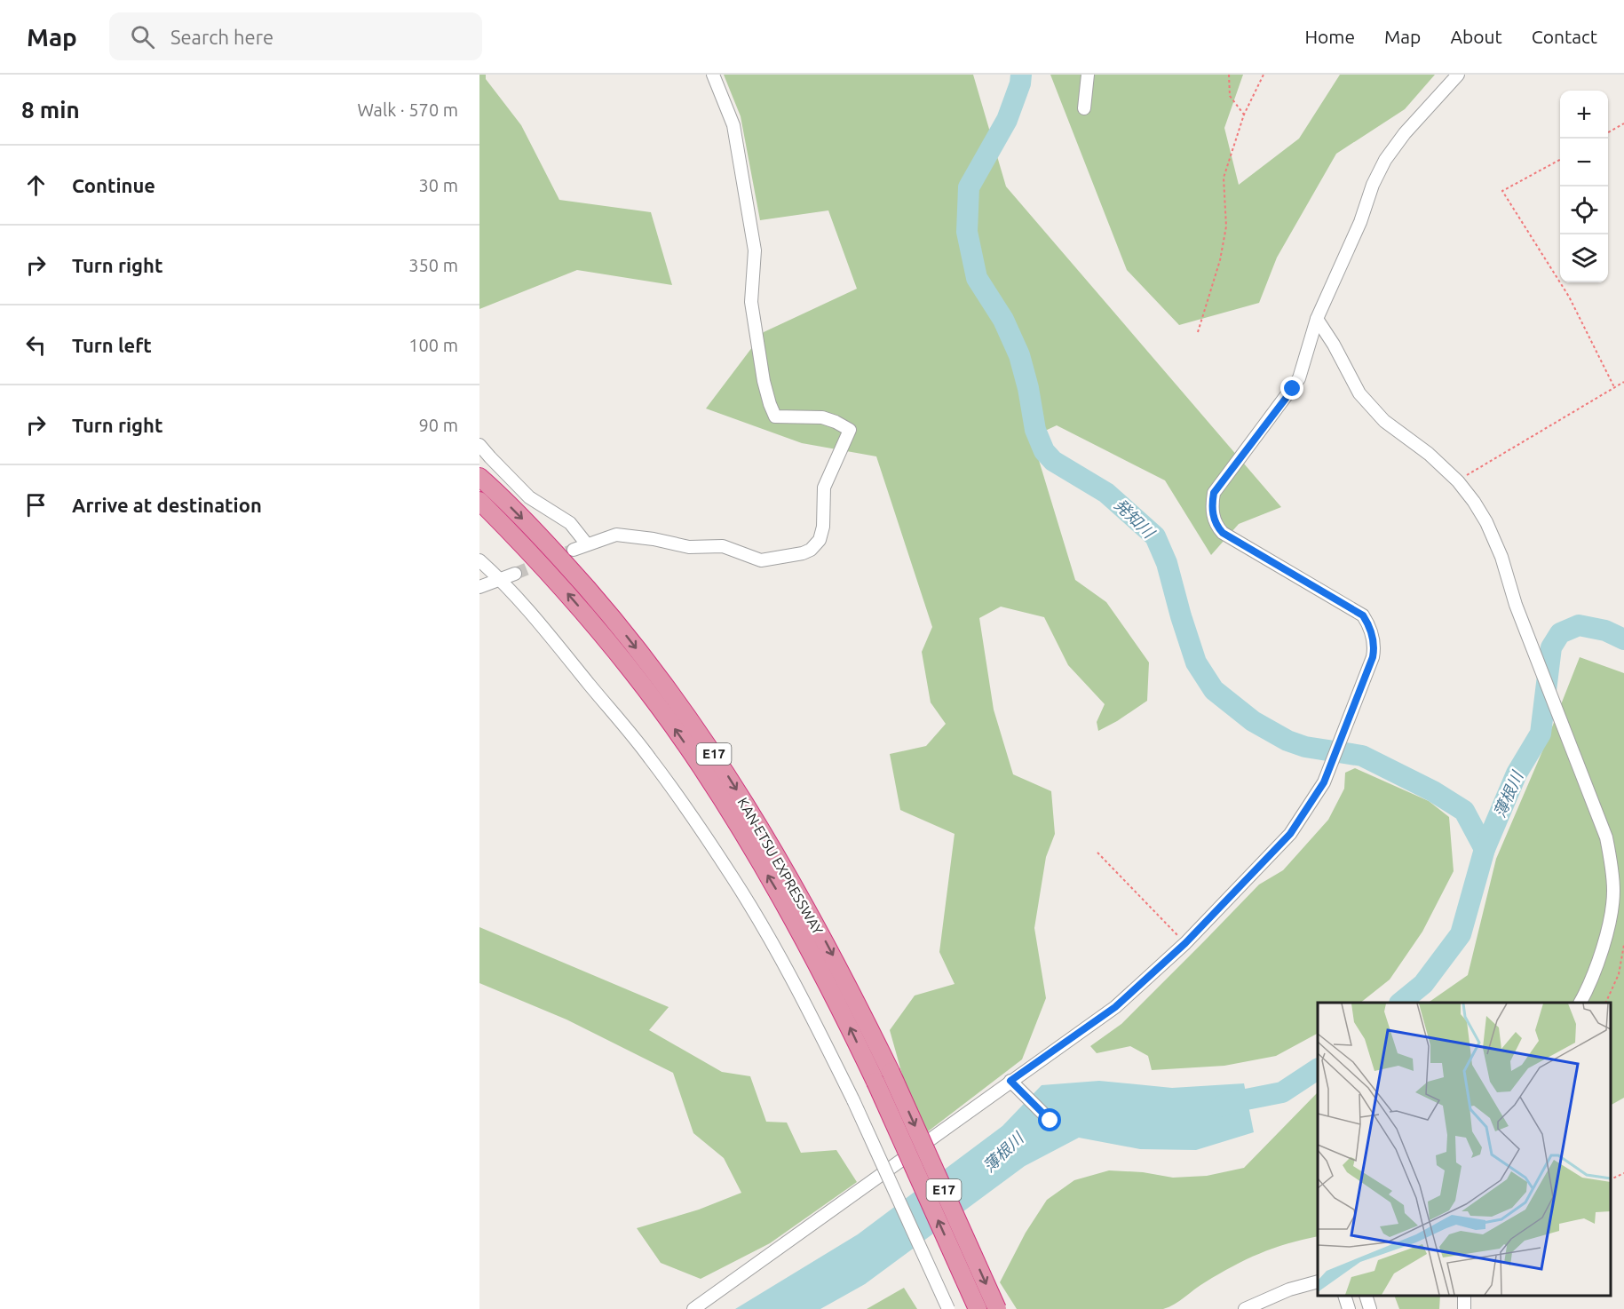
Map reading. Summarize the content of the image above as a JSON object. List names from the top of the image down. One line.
{"streets":{"highway":["E17","KAN-ETSU EXPRESSWAY"]},"water":["発知川","薄根川"],"page":{"header":"Map","search":"Search here","nav":["Home","Map","About","Contact"],"heading":["8 min","Walk · 570 m"],"map_buttons":["+","−"],"list":[["Continue","30 m"],["Turn right","350 m"],["Turn left","100 m"],["Turn right","90 m"],"Arrive at destination"]}}
